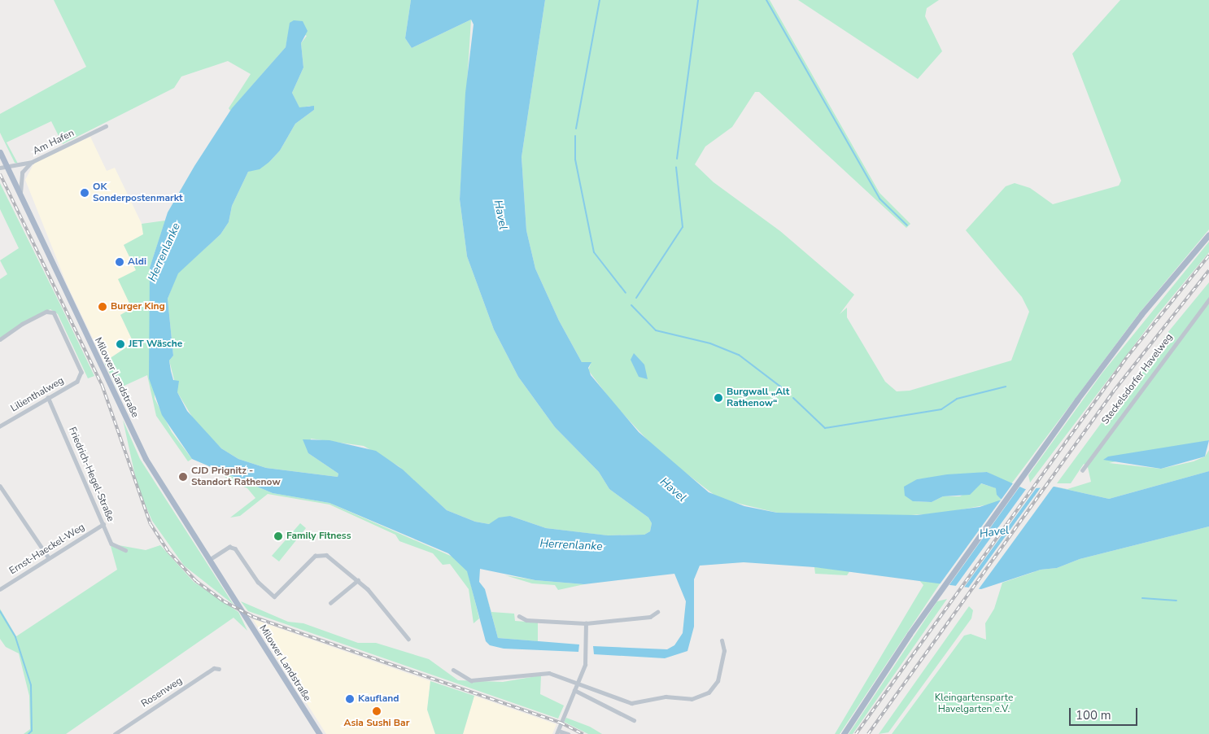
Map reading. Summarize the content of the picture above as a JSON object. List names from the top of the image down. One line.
{"streets":{"main road":["Milower Landstraße"],"street":["Am Hafen","Steckelsdorfer Havelweg","Lilienthalweg","Friedrich-Hegel-Straße","Ernst-Haeckel-Weg","Rosenweg"]},"crossings":[["Am Hafen","Milower Landstraße"],["Lilienthalweg","Friedrich-Hegel-Straße"],["Friedrich-Hegel-Straße","Ernst-Haeckel-Weg"]],"water":["Havel","Herrenlanke"],"parks":["Kleingartensparte Havelgarten e.V."],"places":["OK Sonderpostenmarkt","Aldi","Burger King","JET Wäsche","Burgwall „Alt Rathenow“","CJD Prignitz - Standort Rathenow","Family Fitness","Kaufland","Asia Sushi Bar"],"scale_bar":"100 m"}
